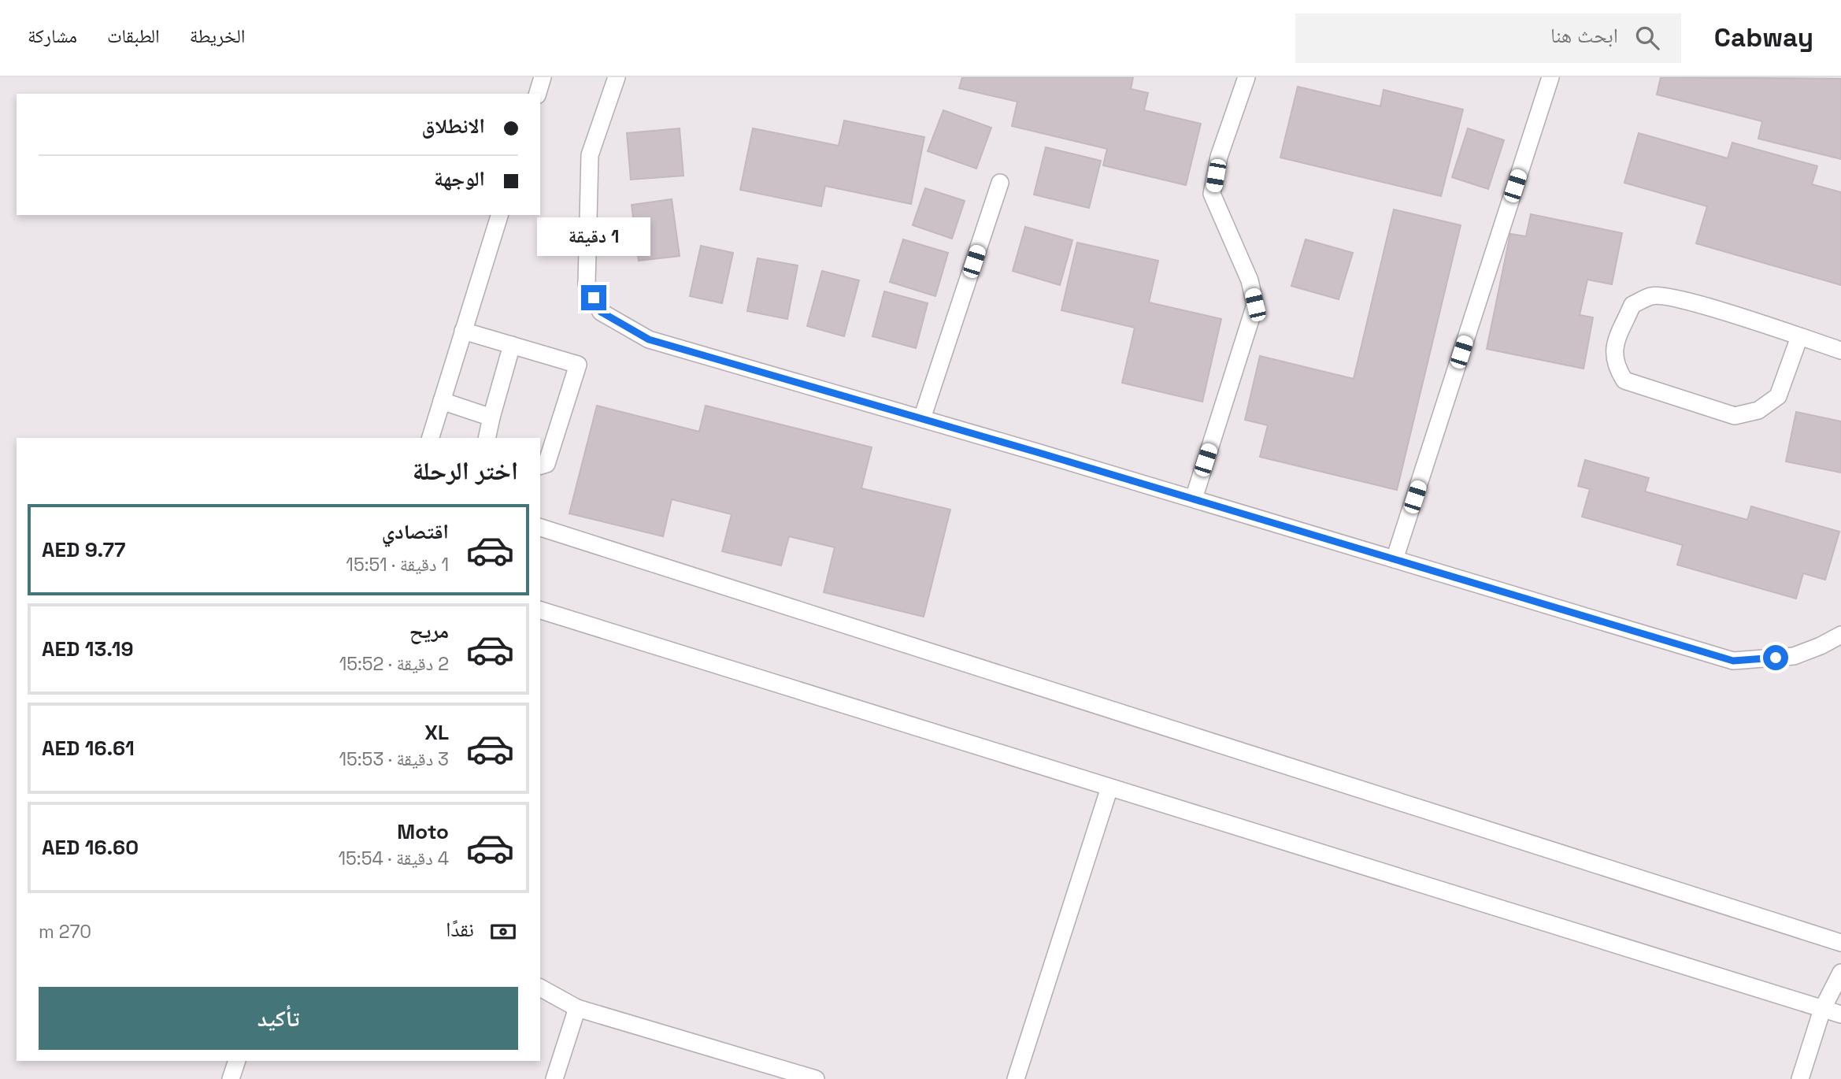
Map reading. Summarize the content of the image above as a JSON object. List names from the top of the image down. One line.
{"page":{"header":"Cabway","search":"ابحث هنا","nav":["الخريطة","الطبقات","مشاركة"],"banner":["الانطلاق","الوجهة"],"bubble":"1 دقيقة","heading":"اختر الرحلة","list":[{"name":"اقتصادي","note":"1 دقيقة · 15:51","value":"AED 9.77"},{"name":"مريح","note":"2 دقيقة · 15:52","value":"AED 13.19"},{"name":"XL","note":"3 دقيقة · 15:53","value":"AED 16.61"},{"name":"Moto","note":"4 دقيقة · 15:54","value":"AED 16.60"}],"pay":["نقدًا","270 m"],"buttons":"تأكيد"}}
